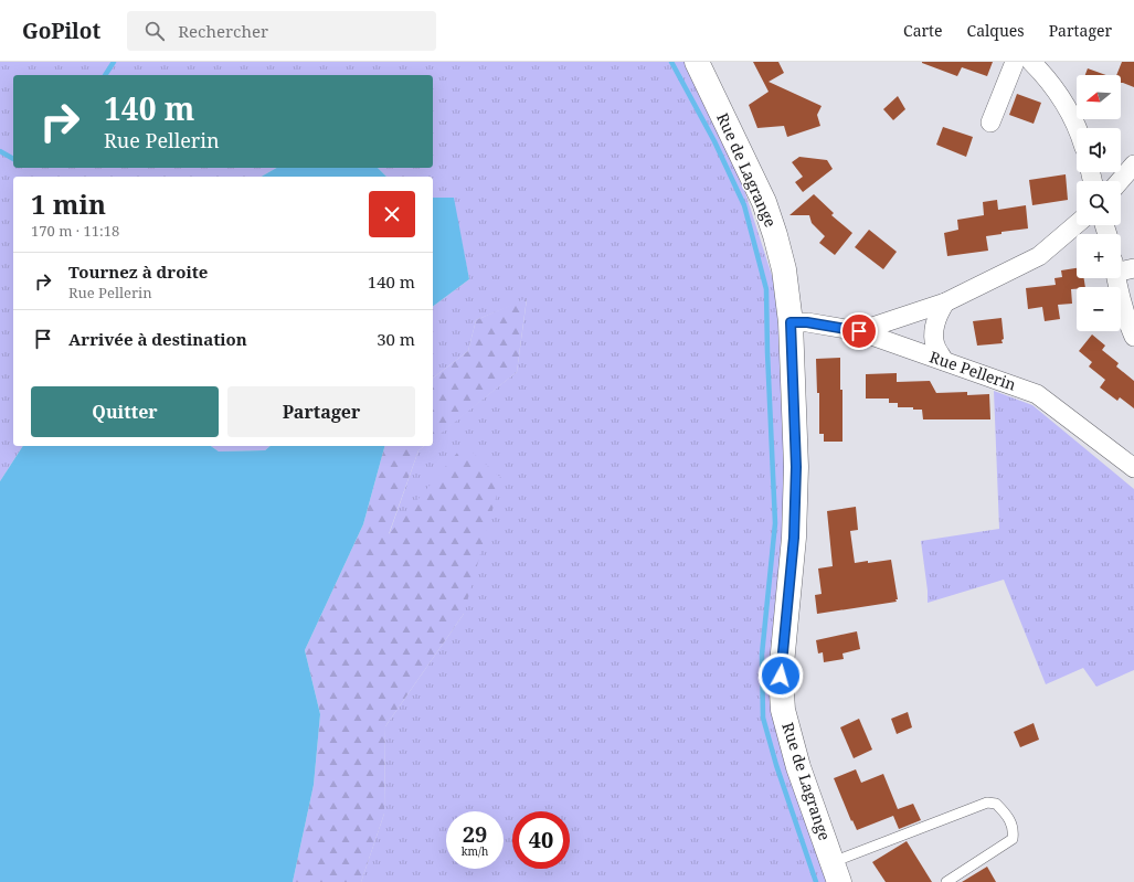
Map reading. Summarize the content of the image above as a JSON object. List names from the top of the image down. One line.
{"streets":{"street":["Rue de Lagrange","Rue Pellerin"]},"crossings":[["Rue de Lagrange","Rue Pellerin"]],"north":"left","page":{"header":"GoPilot","search":"Rechercher","nav":["Carte","Calques","Partager"],"map_buttons":["+","−"],"turn":["140 m","Rue Pellerin"],"heading":["1 min","170 m · 11:18"],"list":[{"name":"Tournez à droite","note":"Rue Pellerin","value":"140 m"},{"name":"Arrivée à destination","value":"30 m"}],"buttons":["Quitter","Partager"],"speed":"29 km/h","limit":"40"}}
